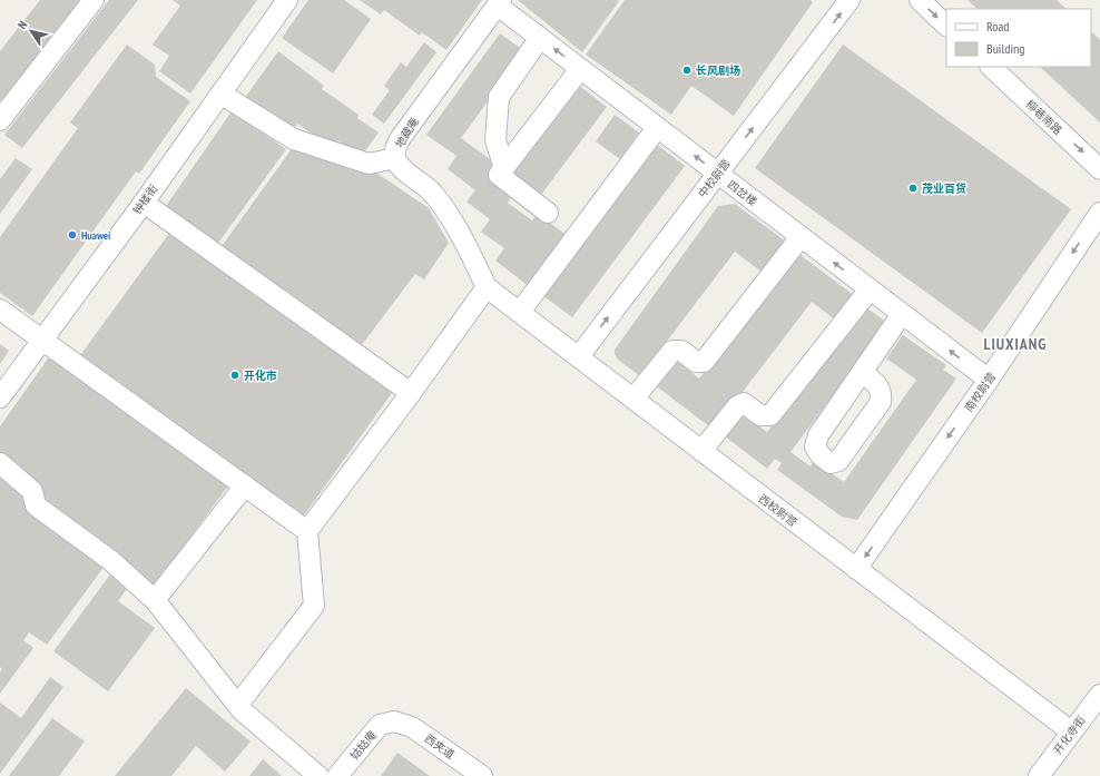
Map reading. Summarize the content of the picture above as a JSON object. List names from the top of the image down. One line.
{"streets":{"street":["柳巷南路","地藏庵","中校尉营","四岔楼","钟楼街","南校尉营","西校尉营","开化寺街","姑姑庵","西夹道"]},"crossings":[["地藏庵","四岔楼"],["地藏庵","西校尉营"],["中校尉营","四岔楼"],["中校尉营","西校尉营"],["四岔楼","南校尉营"],["南校尉营","西校尉营"],["西校尉营","开化寺街"],["姑姑庵","西夹道"]],"one_way":["柳巷南路","四岔楼","南校尉营"],"districts":["LIUXIANG"],"places":["长风剧场","茂业百货","Huawei","开化市"],"legend":["Road","Building"],"north":"top left"}
